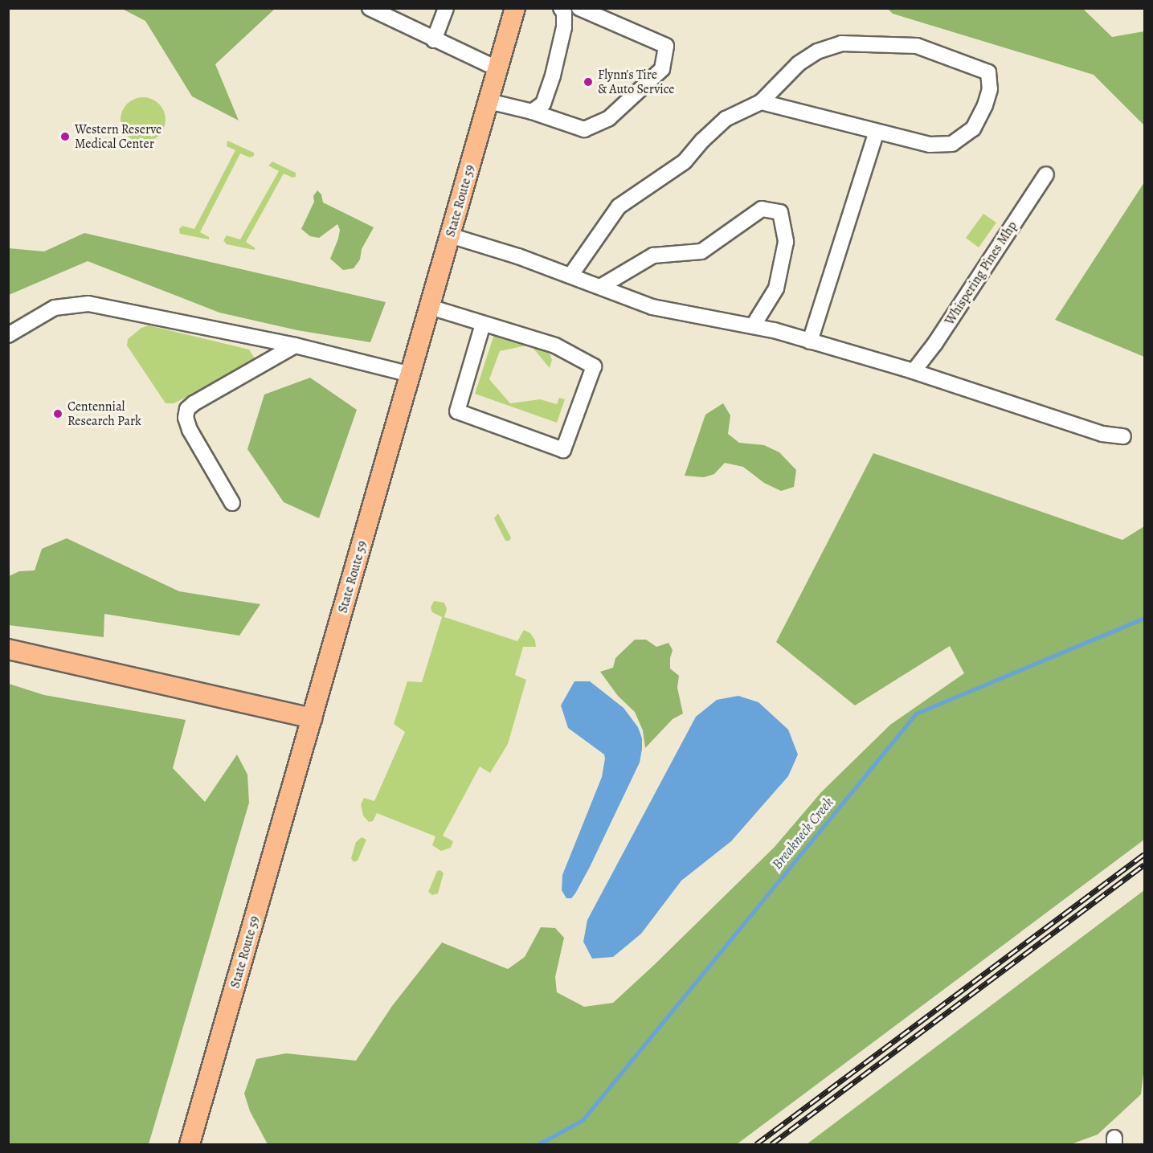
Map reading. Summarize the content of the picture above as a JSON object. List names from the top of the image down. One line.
{"streets":{"main road":["State Route 59"],"street":["Whispering Pines Mhp"]},"water":["Breakneck Creek"],"places":["Flynn's Tire & Auto Service","Western Reserve Medical Center","Centennial Research Park"]}
